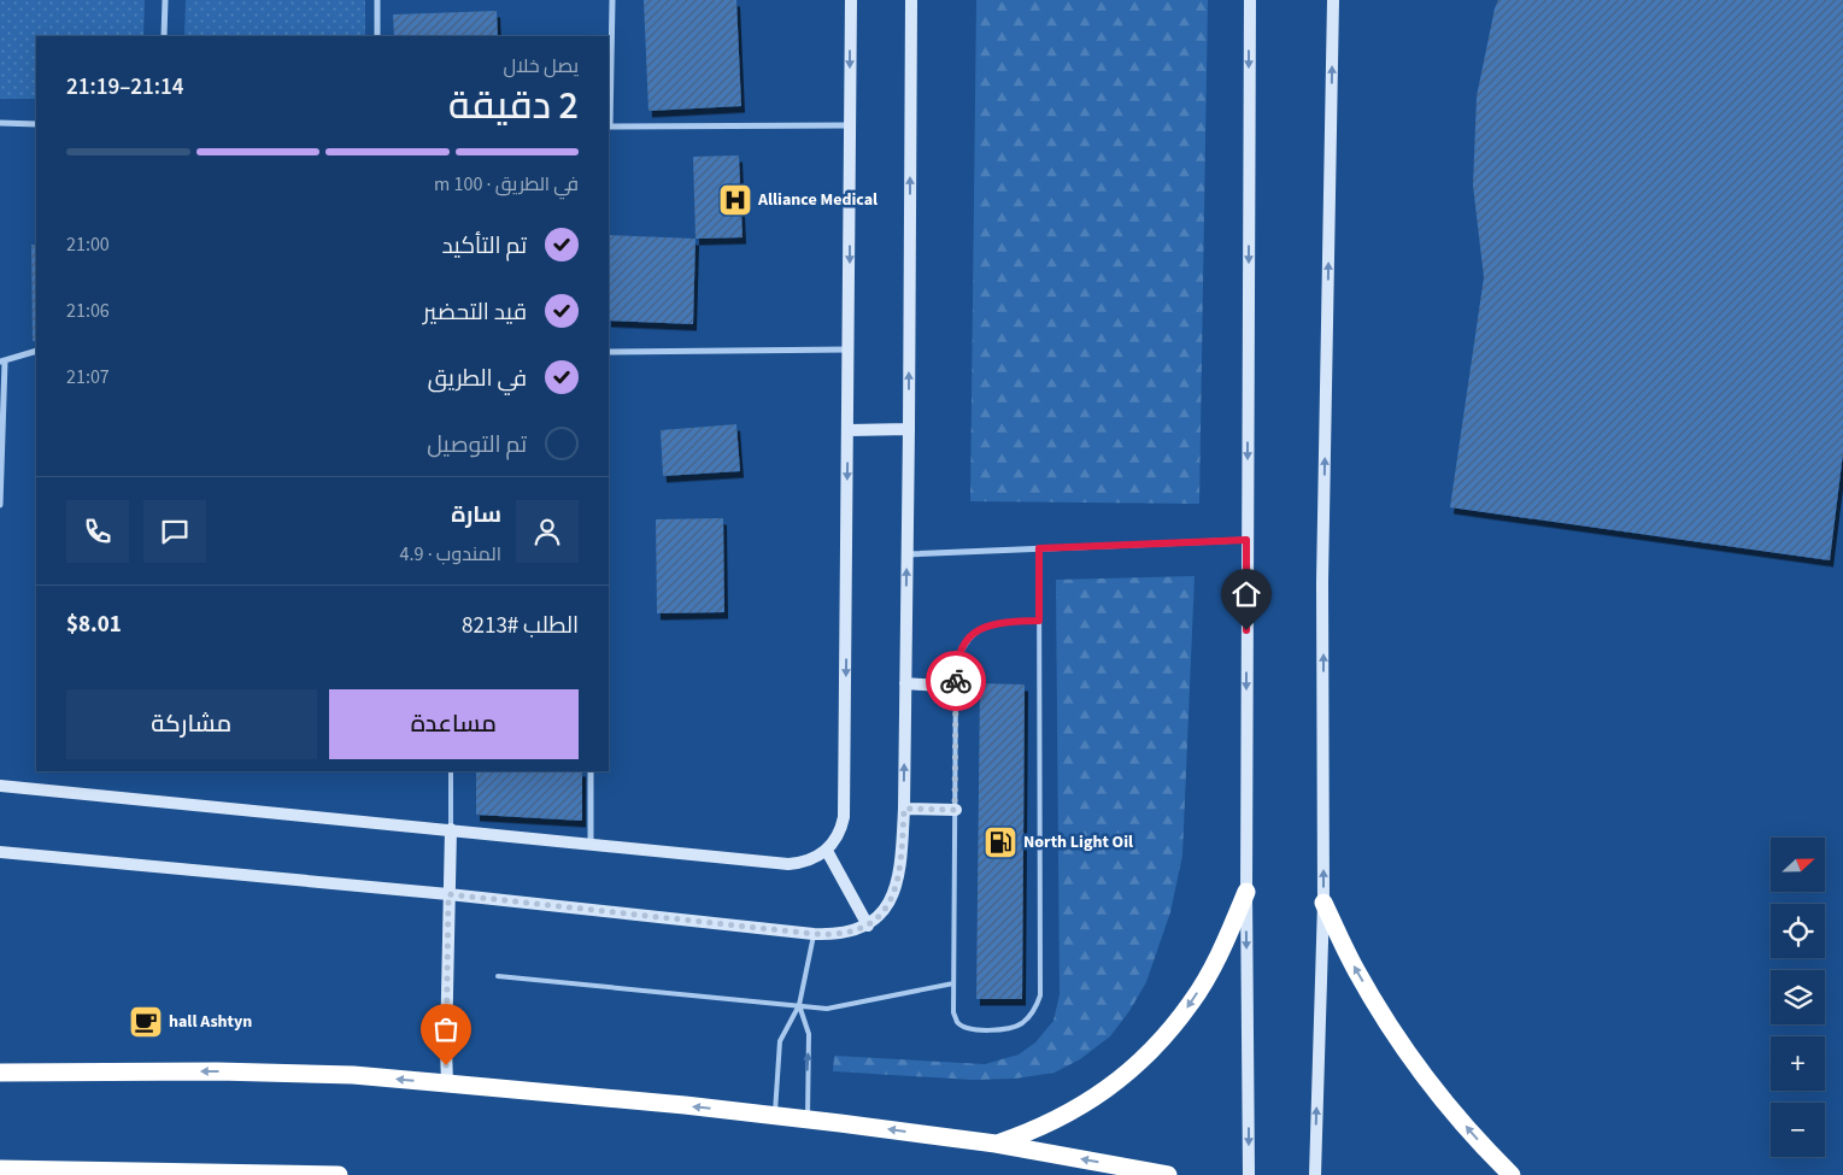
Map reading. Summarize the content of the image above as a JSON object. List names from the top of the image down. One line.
{"places":{"hospital":["Alliance Medical"],"fuel station":["North Light Oil"],"cafe":["hall Ashtyn"]},"north":"right","page":{"heading":["2 دقيقة","يصل خلال","21:14–21:19"],"panel":["سارة","المندوب · 4.9","الطلب #8213","$8.01"],"bar":"في الطريق · 100 m","list":[["تم التأكيد","21:00"],["قيد التحضير","21:06"],["في الطريق","21:07"],"تم التوصيل"],"buttons":["مساعدة","مشاركة"],"map_buttons":["+","−"]}}
